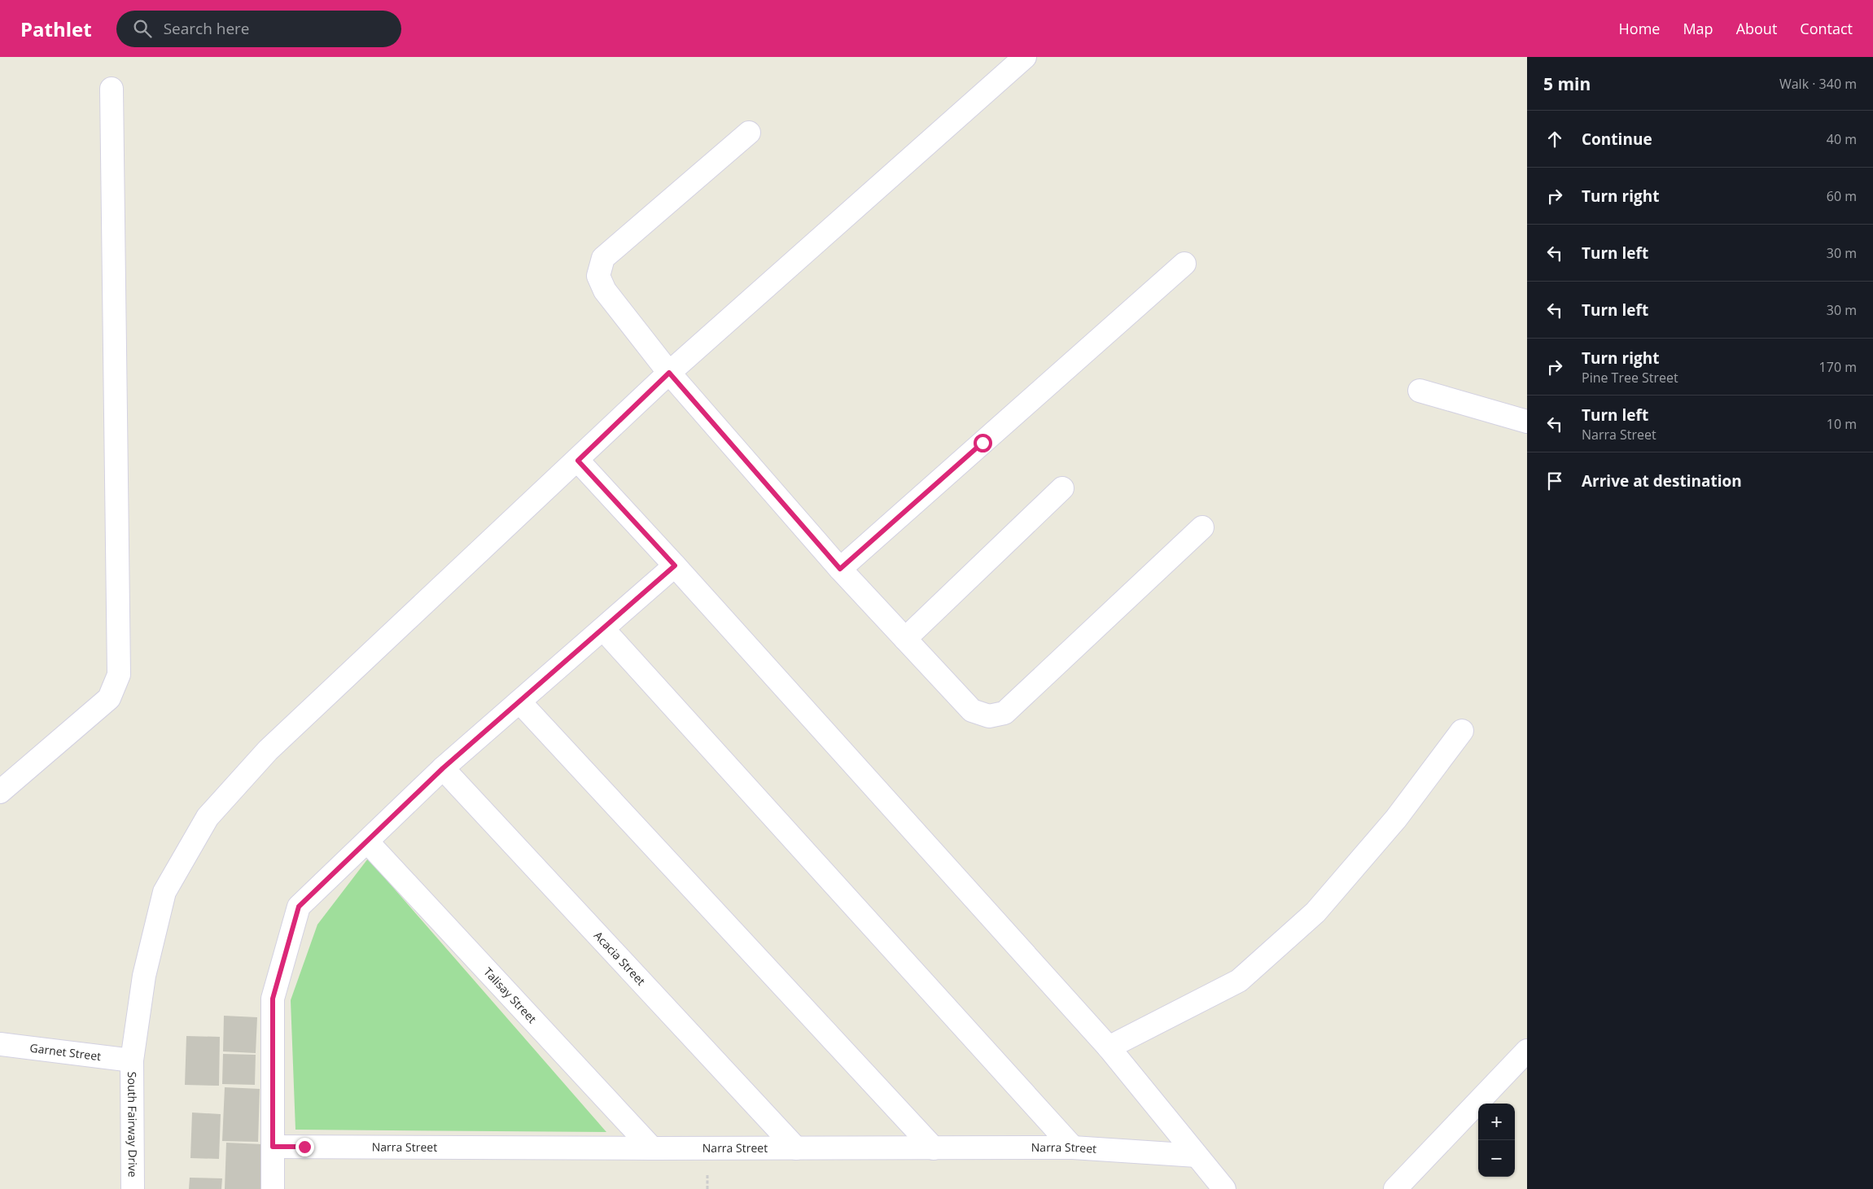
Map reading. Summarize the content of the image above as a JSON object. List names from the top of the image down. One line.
{"streets":{"street":["Acacia Street","Talisay Street","Garnet Street","South Fairway Drive","Narra Street"]},"crossings":[["Acacia Street","Narra Street"],["Talisay Street","Narra Street"],["Garnet Street","South Fairway Drive"]],"page":{"header":"Pathlet","search":"Search here","nav":["Home","Map","About","Contact"],"heading":["5 min","Walk · 340 m"],"list":[["Continue","40 m"],["Turn right","60 m"],["Turn left","30 m"],["Turn left","30 m"],["Turn right","Pine Tree Street","170 m"],["Turn left","Narra Street","10 m"],"Arrive at destination"],"map_buttons":["+","−"]}}
